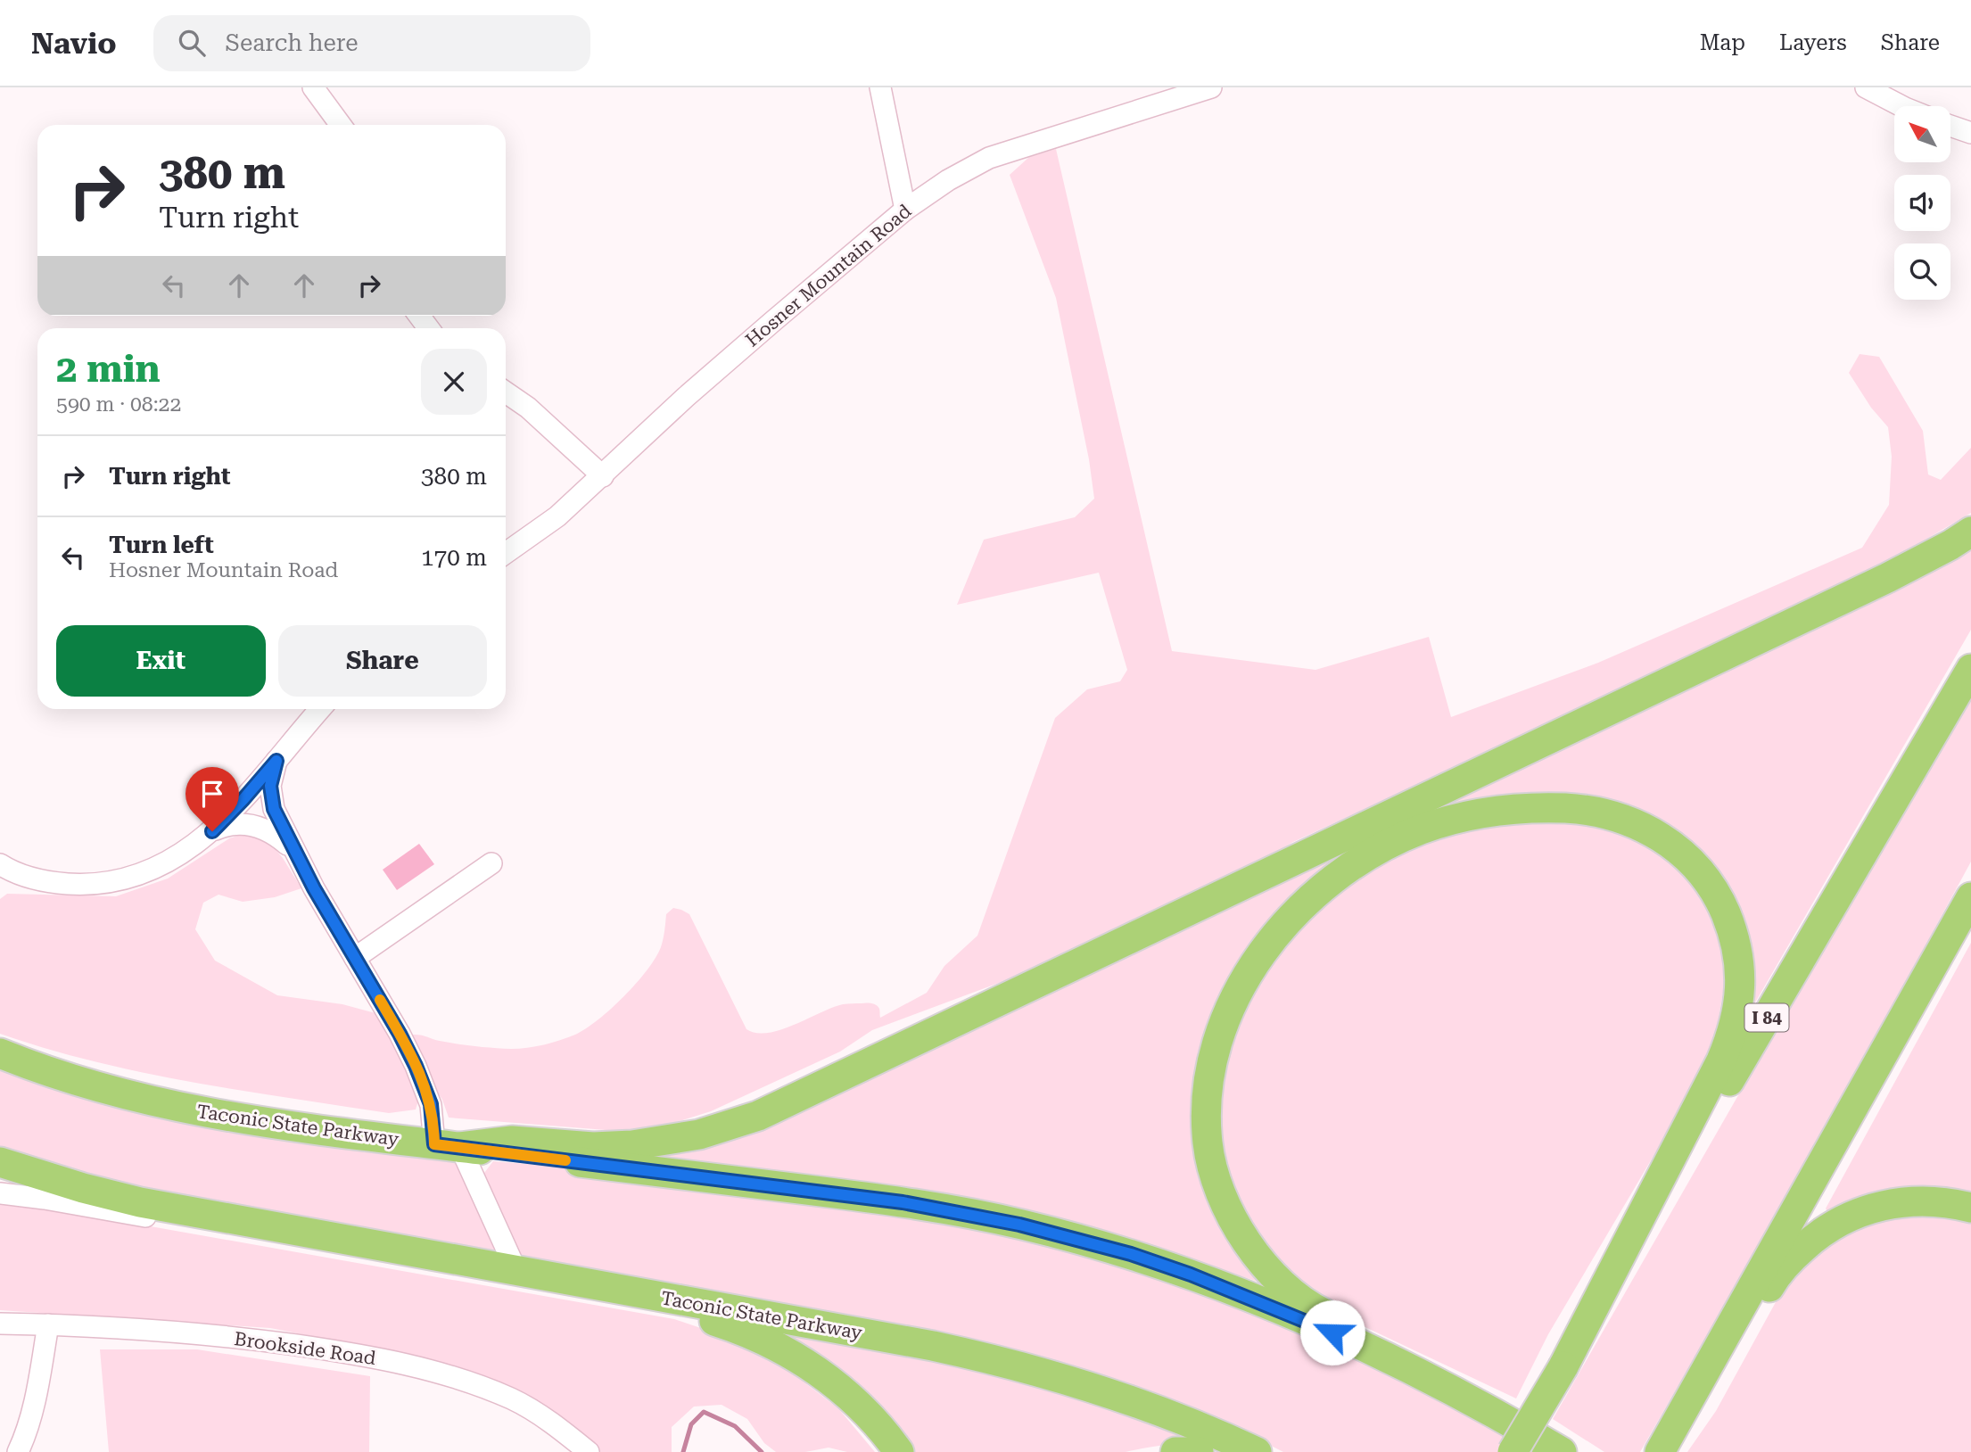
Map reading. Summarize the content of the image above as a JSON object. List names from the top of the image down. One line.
{"streets":{"highway":["I 84","Taconic State Parkway"],"street":["Hosner Mountain Road","Brookside Road"]},"north":"top left","page":{"header":"Navio","search":"Search here","nav":["Map","Layers","Share"],"turn":["380 m","Turn right"],"heading":["2 min","590 m · 08:22"],"list":[{"name":"Turn right","value":"380 m"},{"name":"Turn left","note":"Hosner Mountain Road","value":"170 m"}],"buttons":["Exit","Share"]}}
